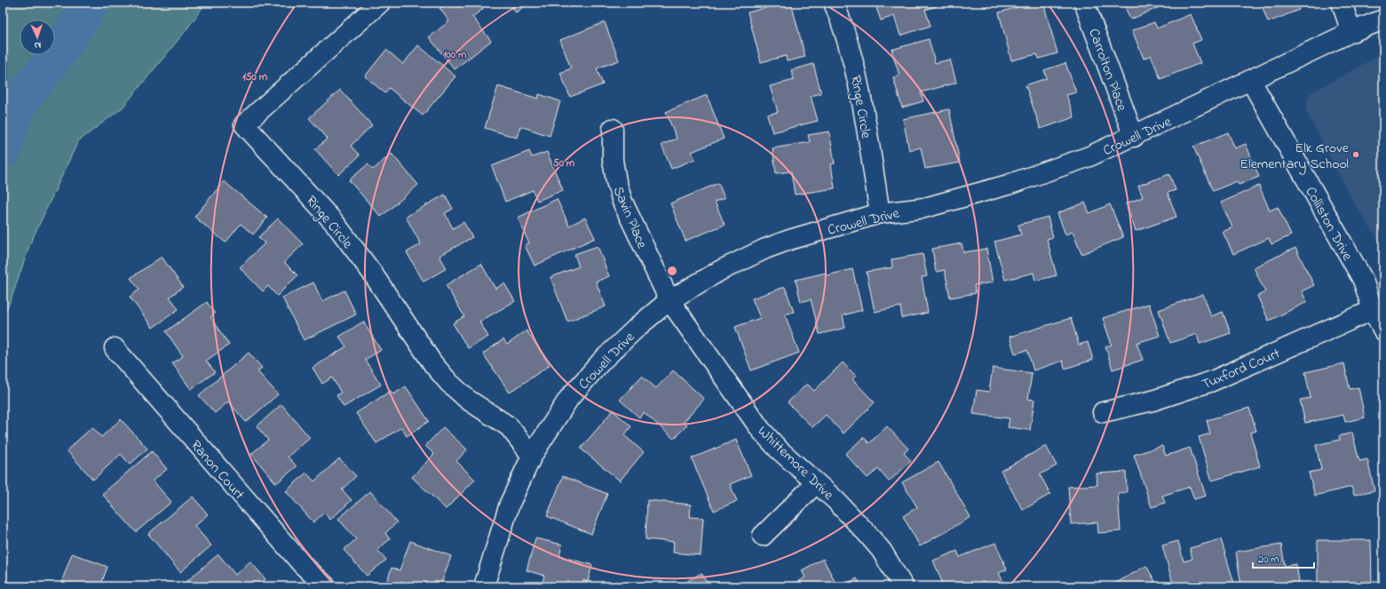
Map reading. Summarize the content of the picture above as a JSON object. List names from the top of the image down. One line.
{"streets":{"street":["Carrolton Place","Ringe Circle","Crowell Drive","Savin Place","Colliston Drive","Tuxford Court","Whittemore Drive","Ranon Court"]},"crossings":[["Carrolton Place","Crowell Drive"],["Ringe Circle","Crowell Drive"],["Crowell Drive","Savin Place"],["Crowell Drive","Colliston Drive"],["Crowell Drive","Whittemore Drive"],["Savin Place","Whittemore Drive"],["Colliston Drive","Tuxford Court"]],"places":["Elk Grove Elementary School"],"scale_bar":"20 m","north":"bottom","rings":["100 m","150 m","50 m"]}
